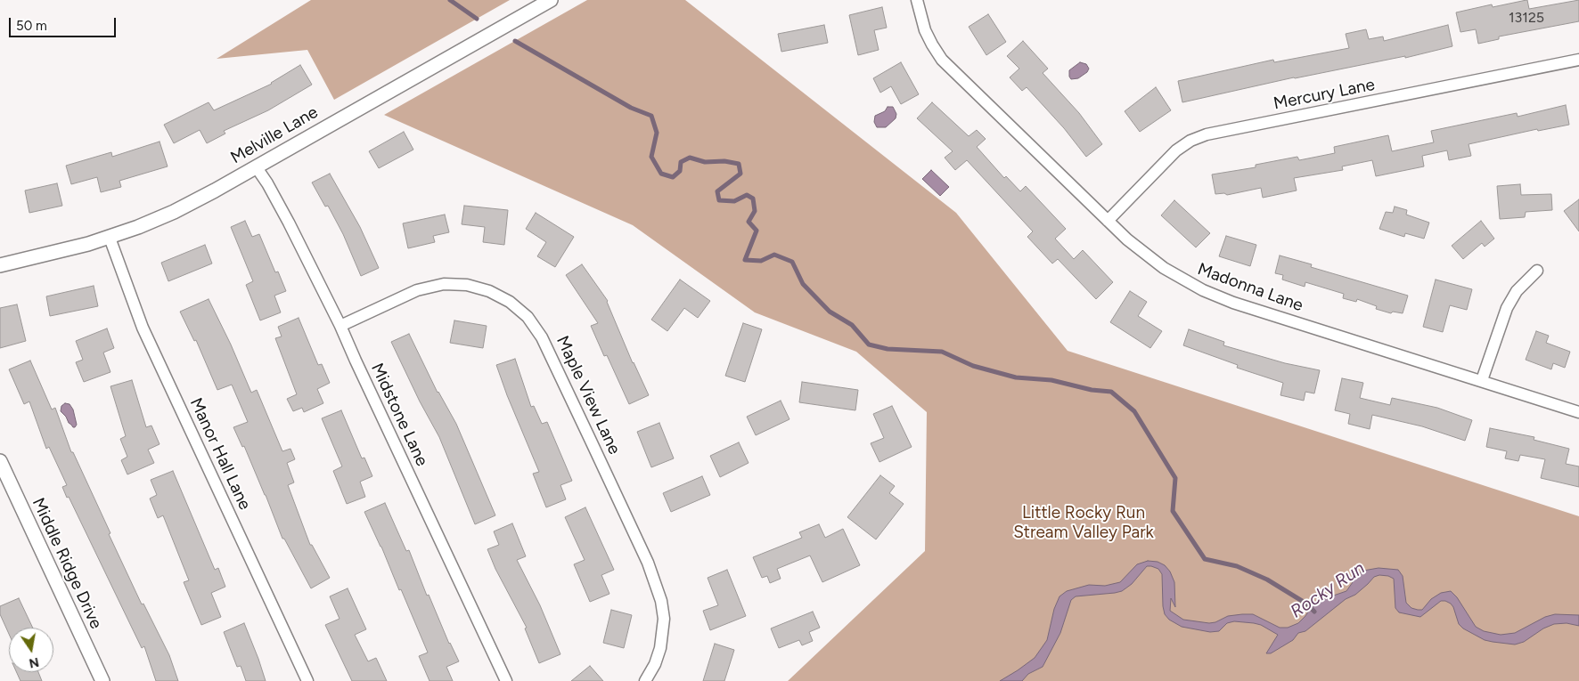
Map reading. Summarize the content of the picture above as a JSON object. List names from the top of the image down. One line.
{"streets":{"street":["Mercury Lane","Melville Lane","Madonna Lane","Maple View Lane","Midstone Lane","Manor Hall Lane","Middle Ridge Drive"]},"crossings":[["Mercury Lane","Madonna Lane"],["Melville Lane","Midstone Lane"],["Melville Lane","Manor Hall Lane"],["Maple View Lane","Midstone Lane"]],"water":["Rocky Run"],"parks":["Little Rocky Run Stream Valley Park"],"house_numbers":["13125"],"scale_bar":"50 m","north":"bottom"}
